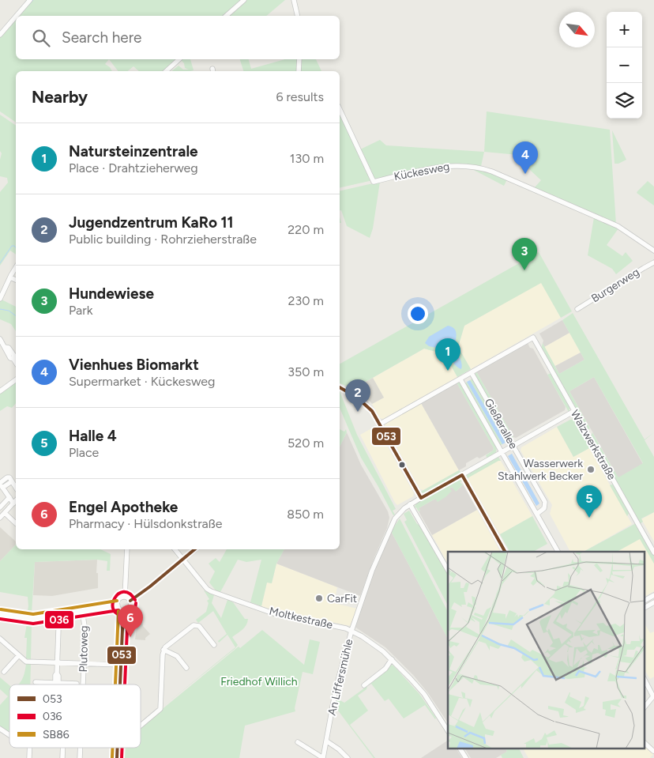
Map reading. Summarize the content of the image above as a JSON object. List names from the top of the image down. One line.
{"streets":{"street":["Kückesweg","Burgerweg","Gießerallee","Walzwerkstraße","Moltkestraße","Plutoweg","An Liffersmühle"]},"crossings":[["Gießerallee","Walzwerkstraße"],["Gießerallee","An Liffersmühle"],["Walzwerkstraße","An Liffersmühle"],["Moltkestraße","An Liffersmühle"]],"parks":["Friedhof Willich"],"places":["Wasserwerk Stahlwerk Becker","CarFit"],"lines":["transit line 053","transit line 036","transit line SB86"],"legend":["053","036","SB86"],"north":"bottom right","page":{"map_buttons":["+","−"],"search":"Search here","heading":["Nearby","6 results"],"list":[{"mark":"1","name":"Natursteinzentrale","note":"Place · Drahtzieherweg","value":"130 m"},{"mark":"2","name":"Jugendzentrum KaRo 11","note":"Public building · Rohrzieherstraße","value":"220 m"},{"mark":"3","name":"Hundewiese","note":"Park","value":"230 m"},{"mark":"4","name":"Vienhues Biomarkt","note":"Supermarket · Kückesweg","value":"350 m"},{"mark":"5","name":"Halle 4","note":"Place","value":"520 m"},{"mark":"6","name":"Engel Apotheke","note":"Pharmacy · Hülsdonkstraße","value":"850 m"}],"pins":["4","3","1","2","5","6"]}}
